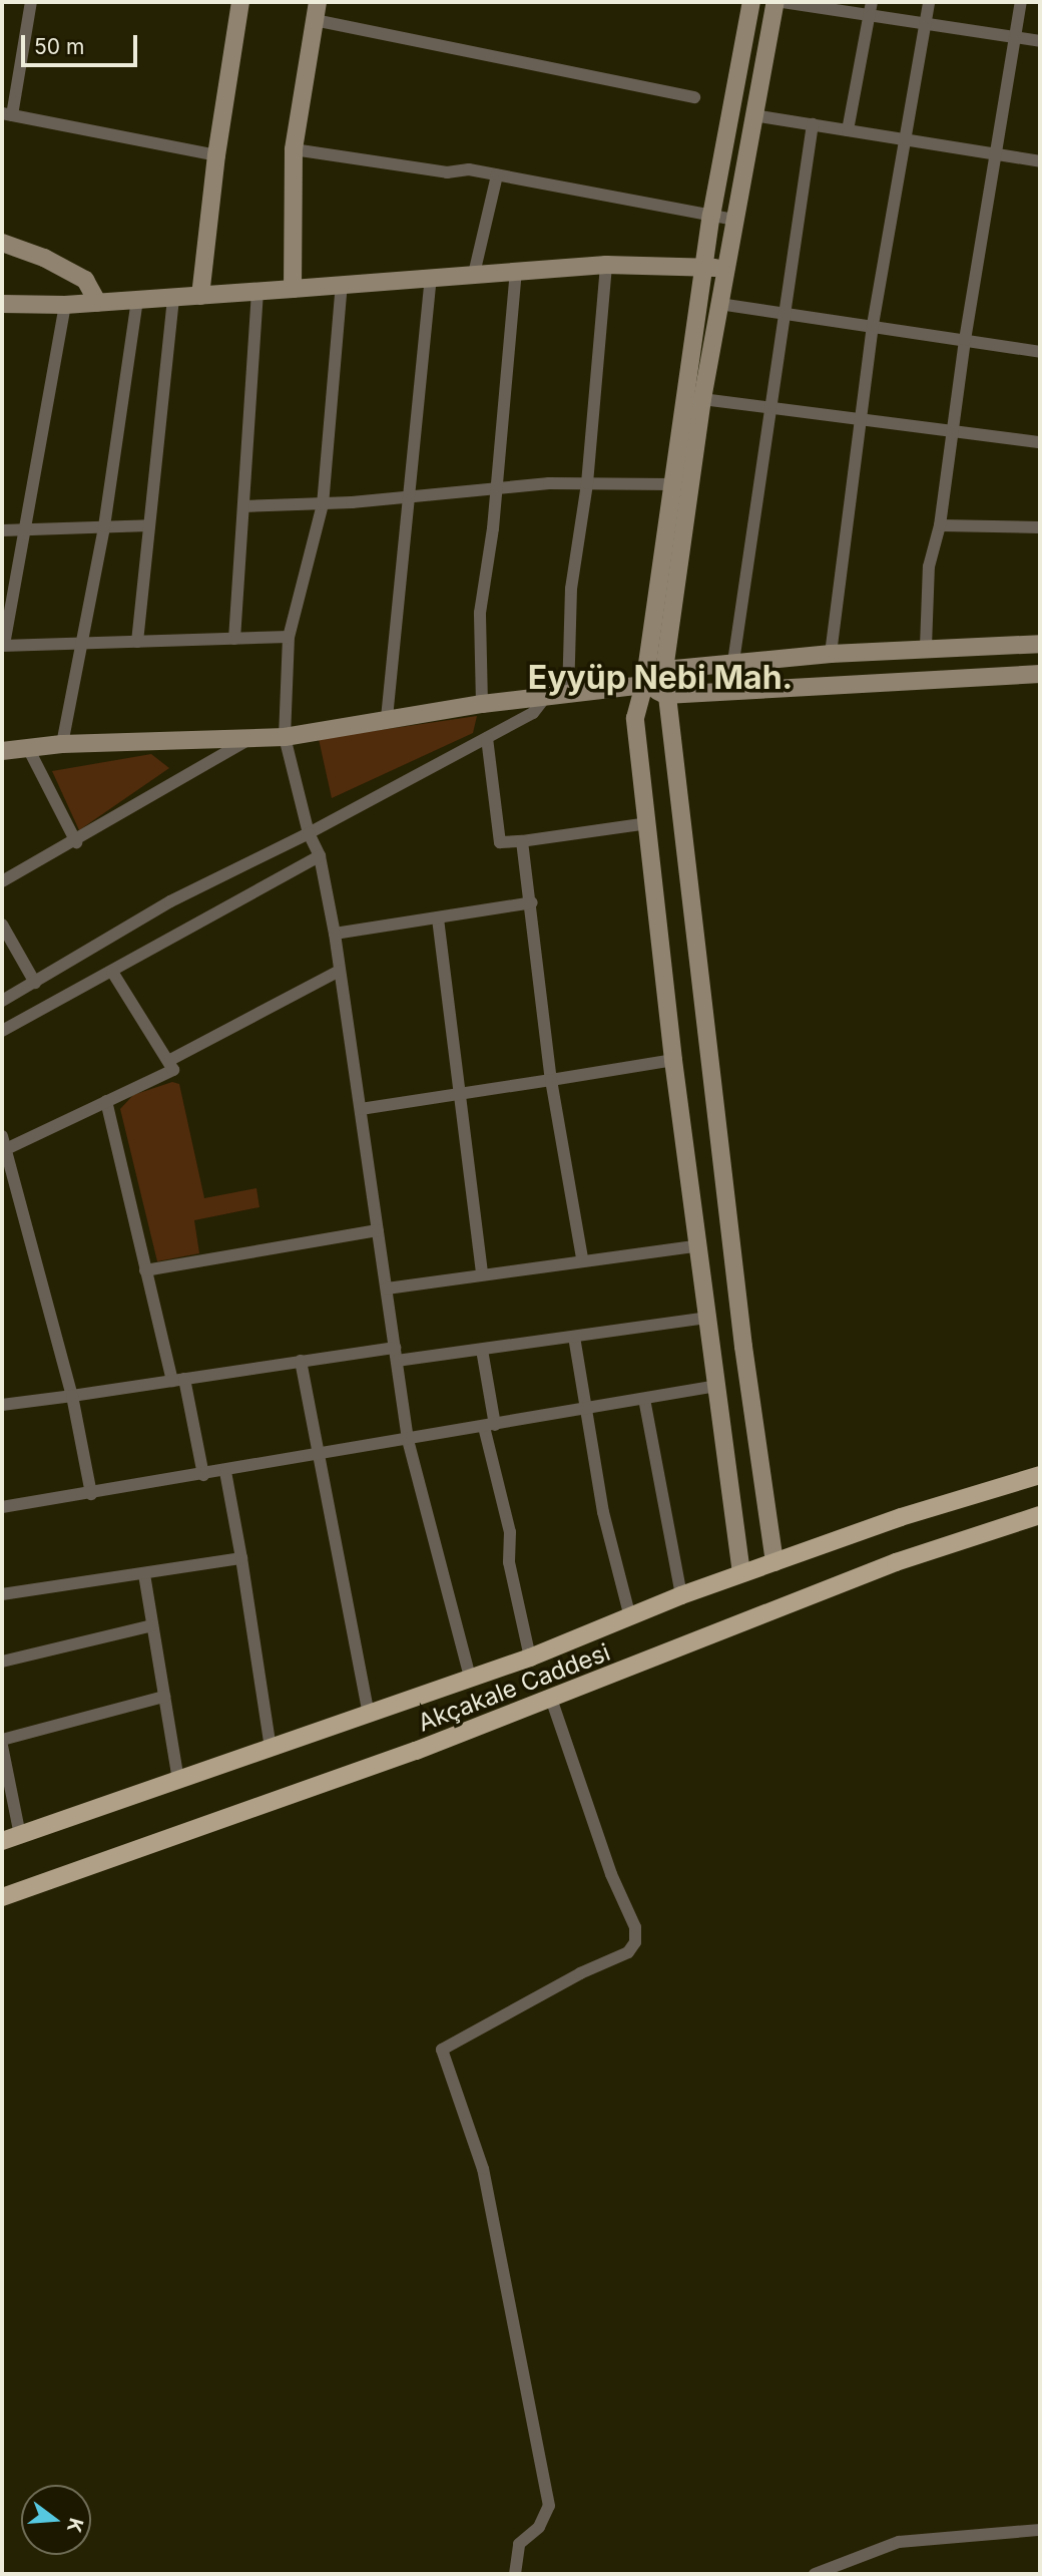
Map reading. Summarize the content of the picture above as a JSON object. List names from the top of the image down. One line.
{"streets":{"main road":["Akçakale Caddesi"]},"districts":["Eyyüp Nebi Mah."],"scale_bar":"50 m","north":"right"}
